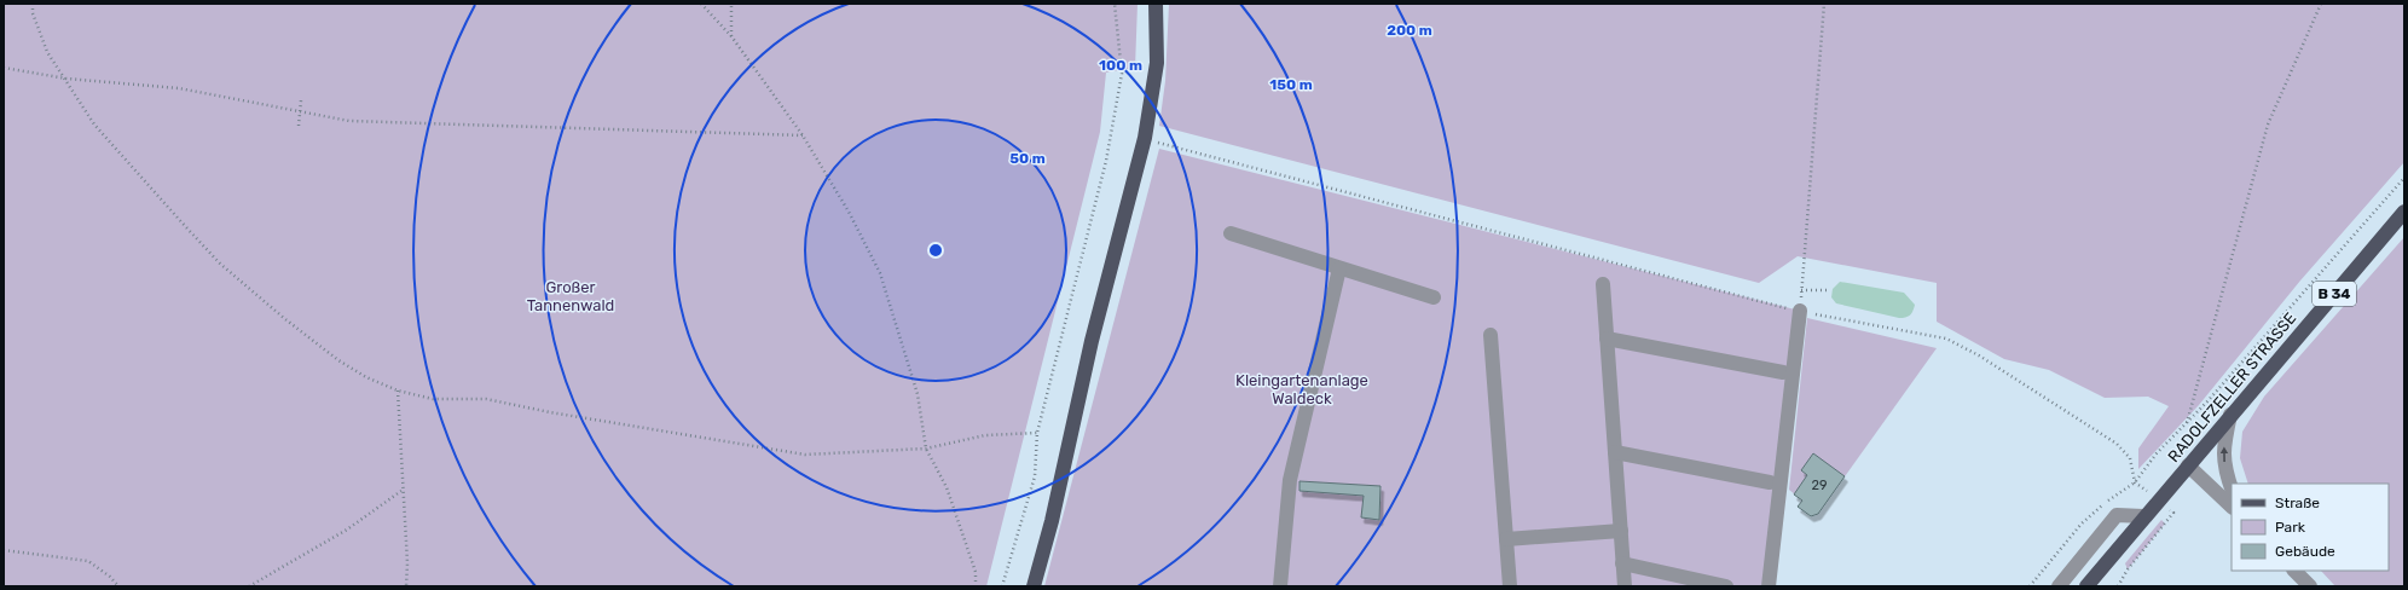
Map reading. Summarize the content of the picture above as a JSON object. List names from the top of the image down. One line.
{"streets":{"main road":["B 34","RADOLFZELLER STRASSE"]},"parks":["Großer Tannenwald","Kleingartenanlage Waldeck"],"house_numbers":["29"],"legend":["Straße","Park","Gebäude"],"rings":["200 m","100 m","150 m","50 m"]}
